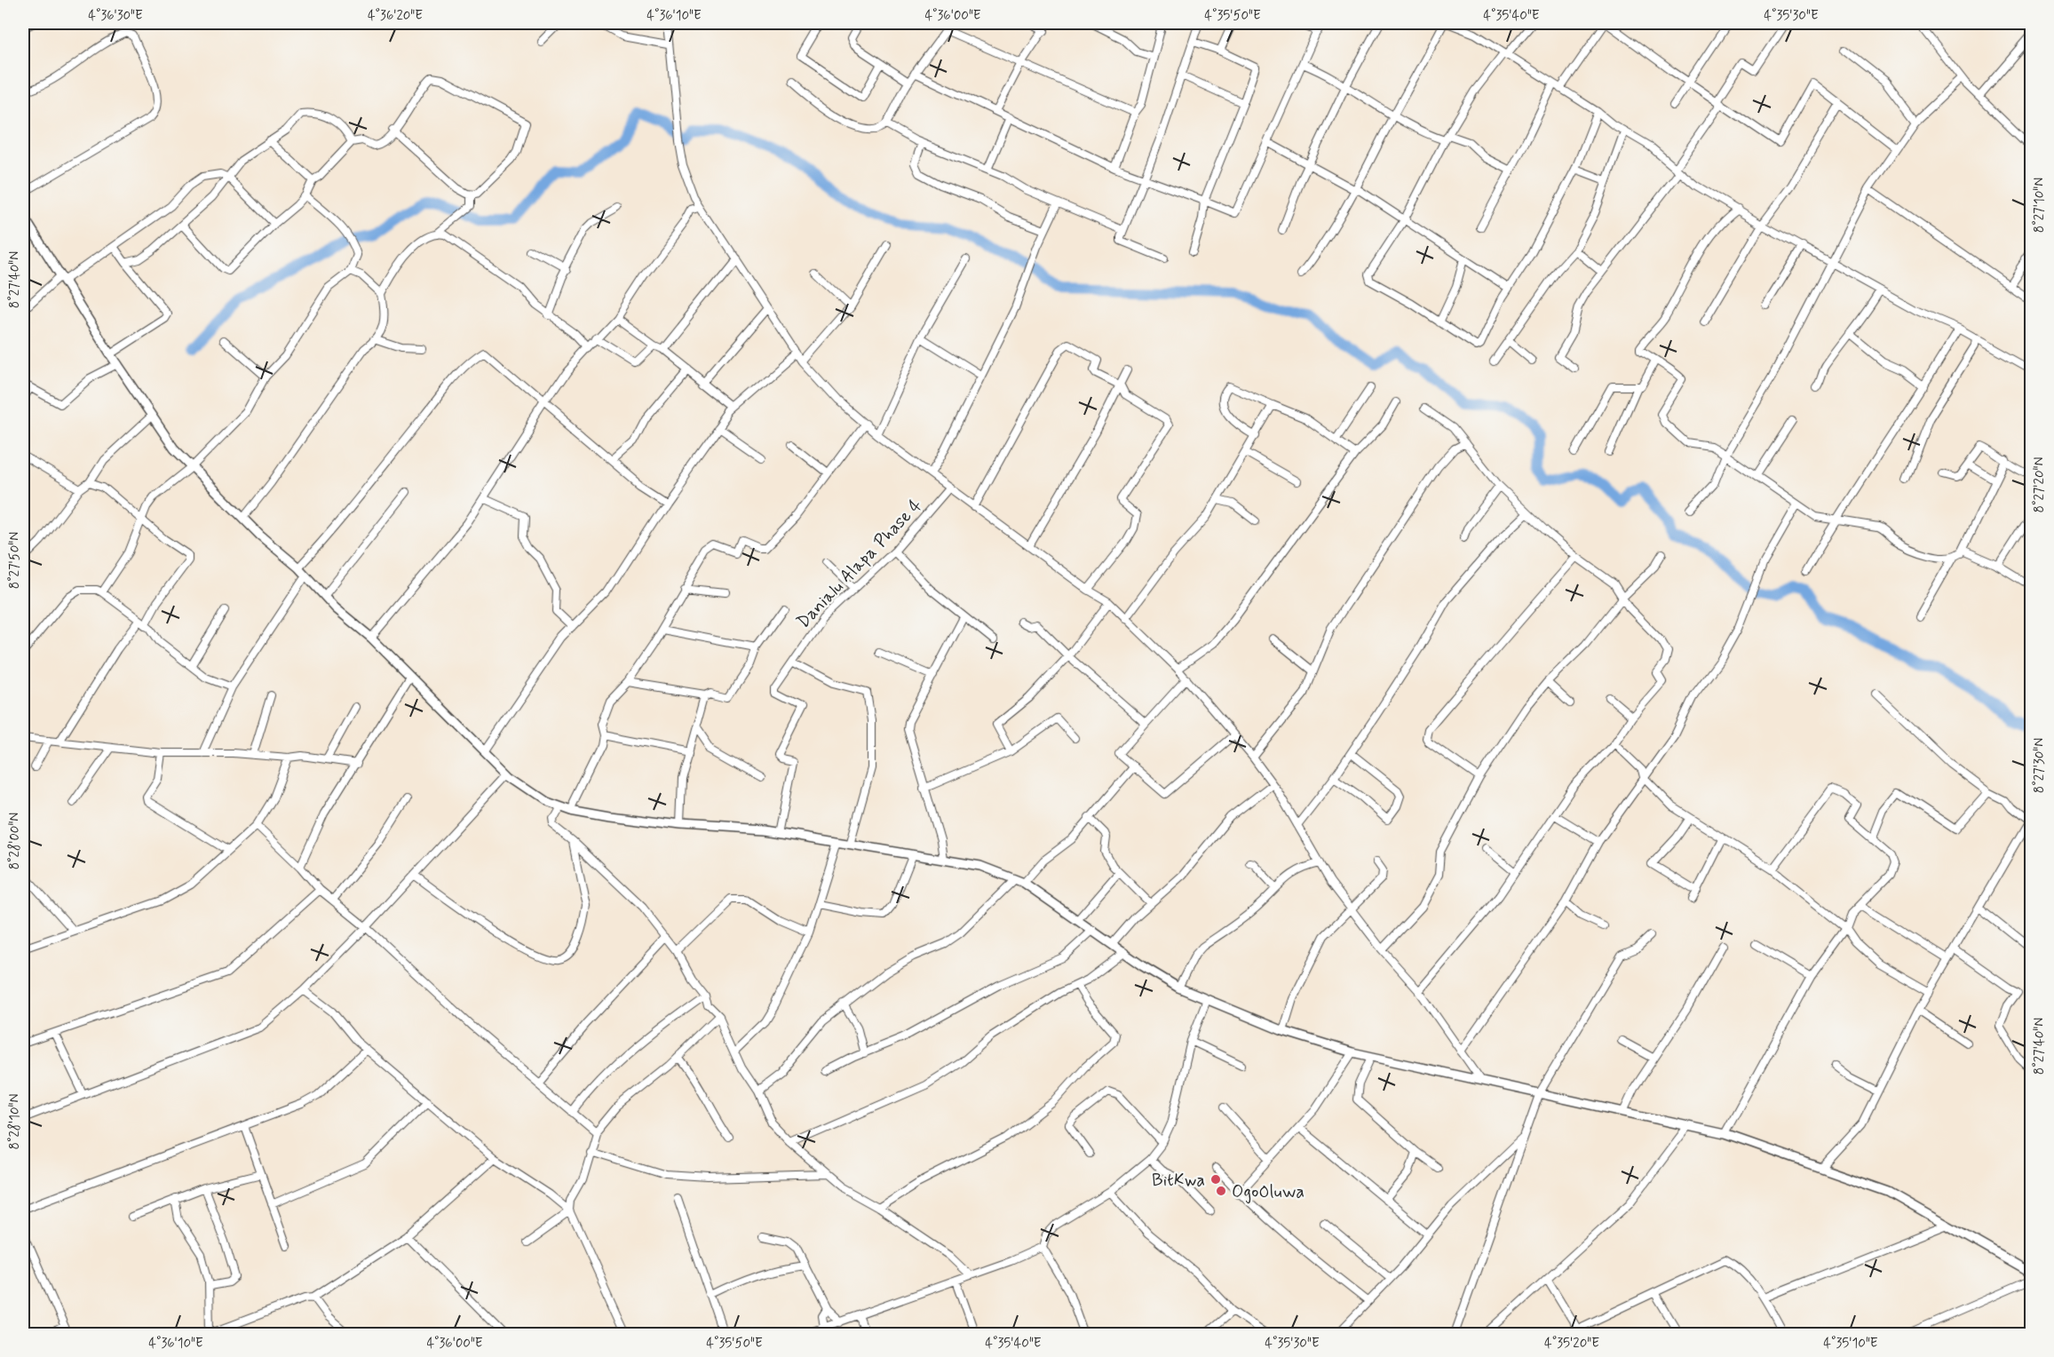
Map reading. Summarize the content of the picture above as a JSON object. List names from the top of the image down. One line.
{"streets":{"street":["Danialu Alapa Phase 4"]},"places":["BitKwa","OgoOluwa"],"coordinates":["4°36'30\"E","4°36'20\"E","4°36'10\"E","4°36'00\"E","4°35'50\"E","4°35'40\"E","4°35'30\"E","8°27'10\"N","8°27'40\"N","8°27'20\"N","8°27'50\"N","8°27'30\"N","8°28'00\"N","8°28'10\"N","4°35'20\"E","4°35'10\"E"]}
